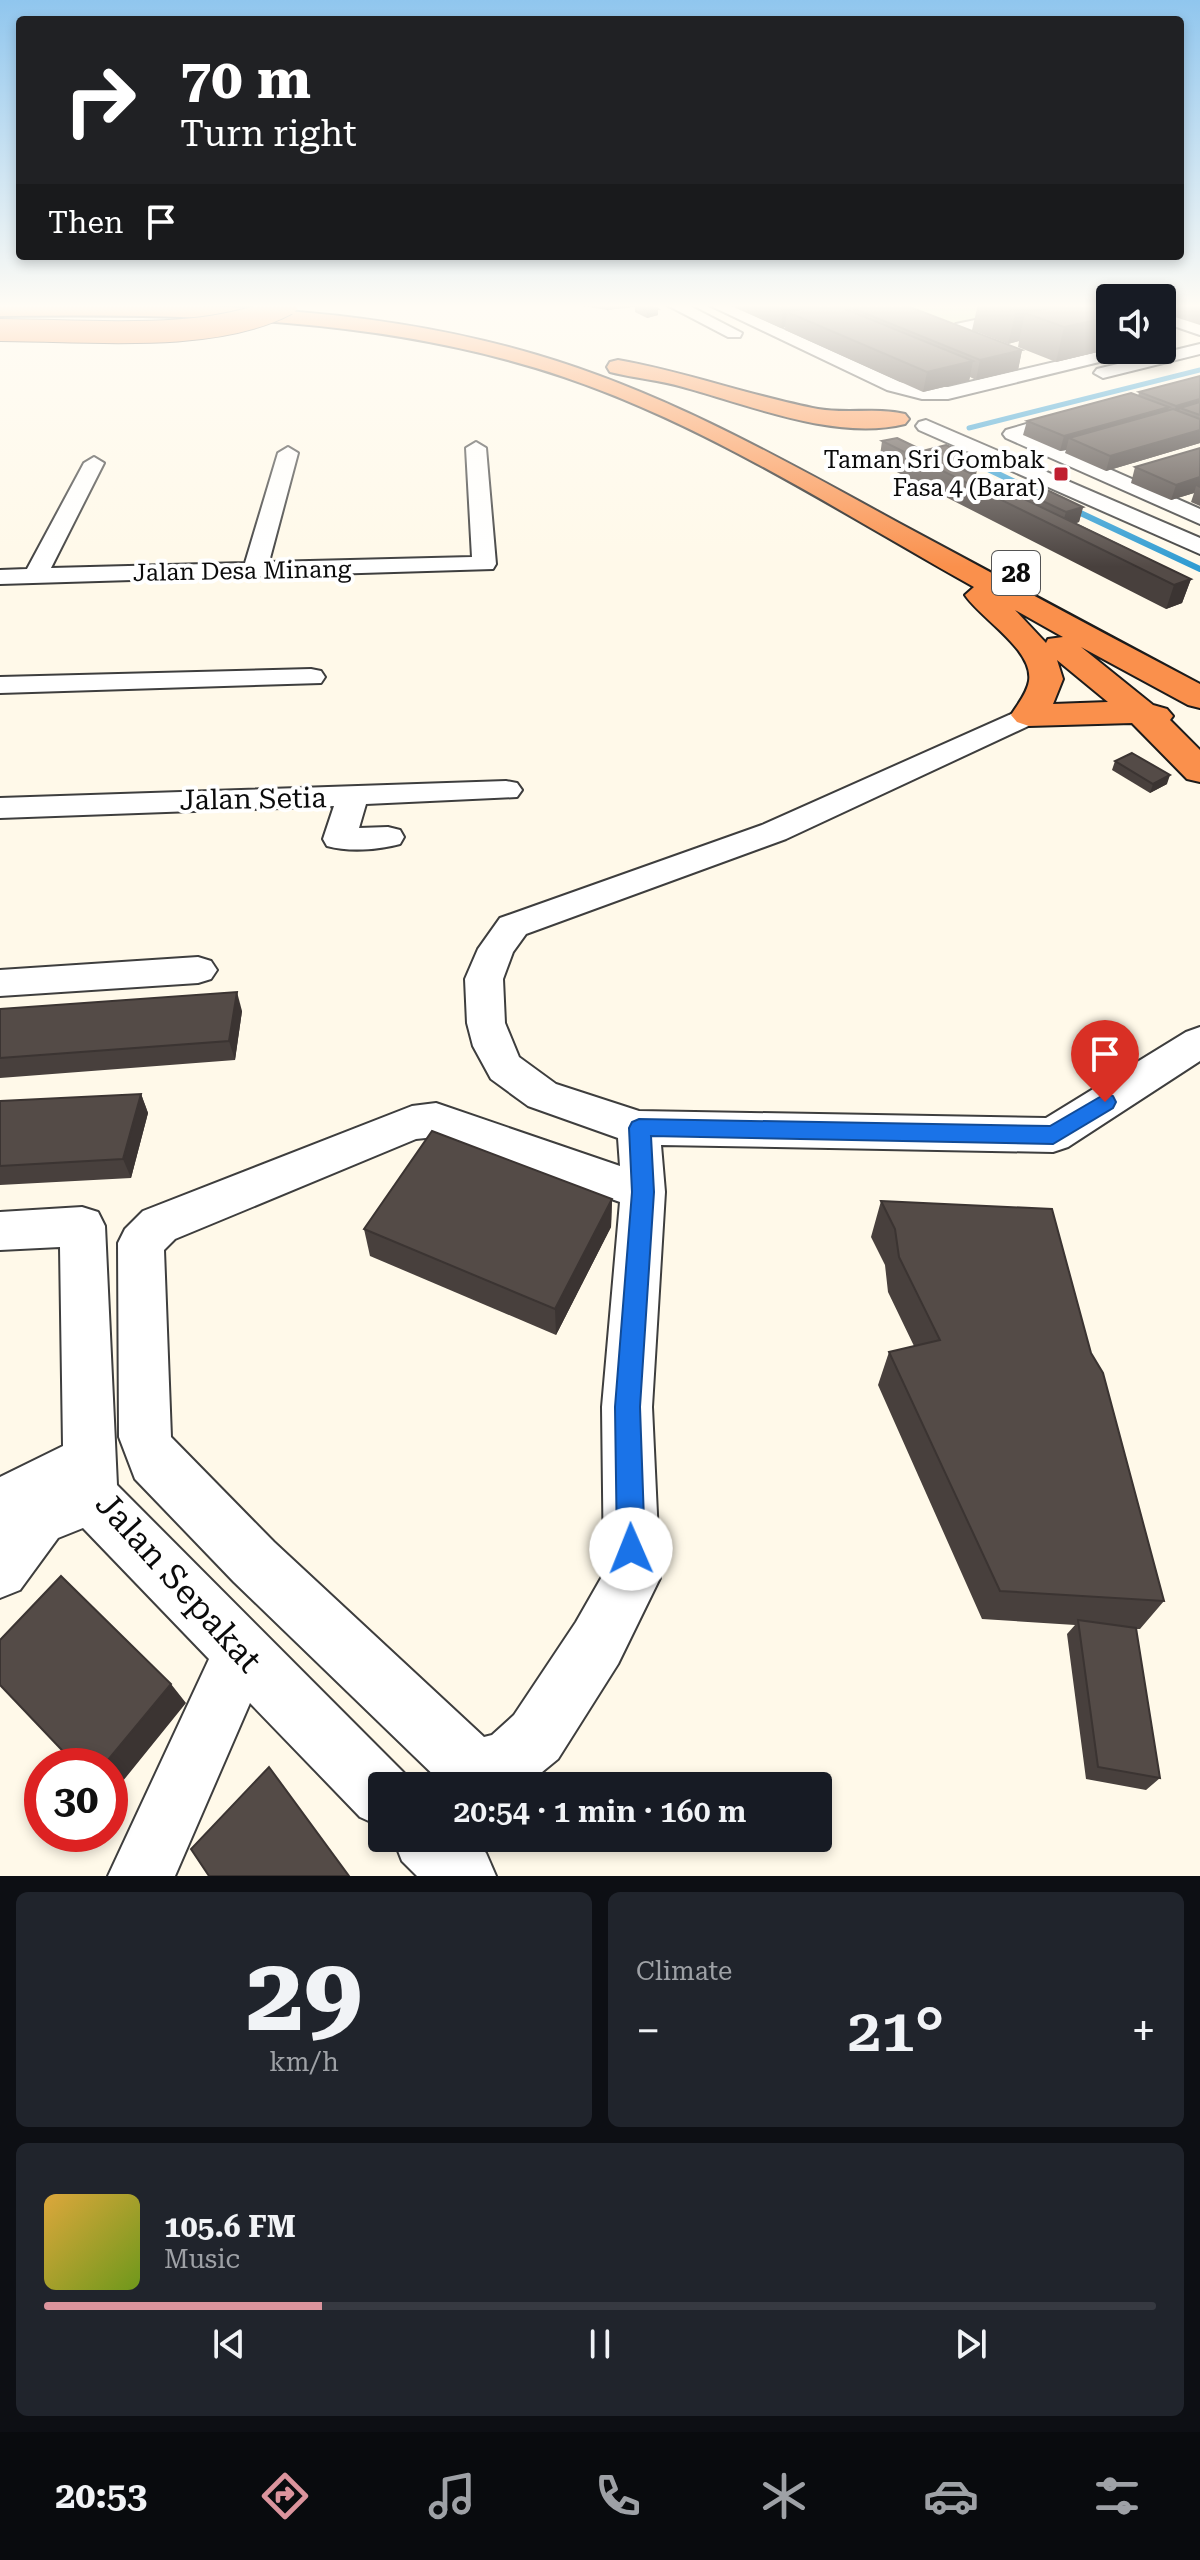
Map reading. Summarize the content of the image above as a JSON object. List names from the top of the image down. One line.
{"streets":{"highway":["28"],"street":["Jalan Desa Minang","Jalan Setia","Jalan Sepakat"]},"places":{"transit":["Taman Sri Gombak Fasa 4 (Barat)"]},"page":{"turn":["70 m","Turn right"],"then":"Then","limit":"30","trip":"20:54 · 1 min · 160 m","tile":[["29","km/h"],"Climate"],"heat":["−","21°","+"],"song":["105.6 FM","Music"],"tabs":"20:53"}}
